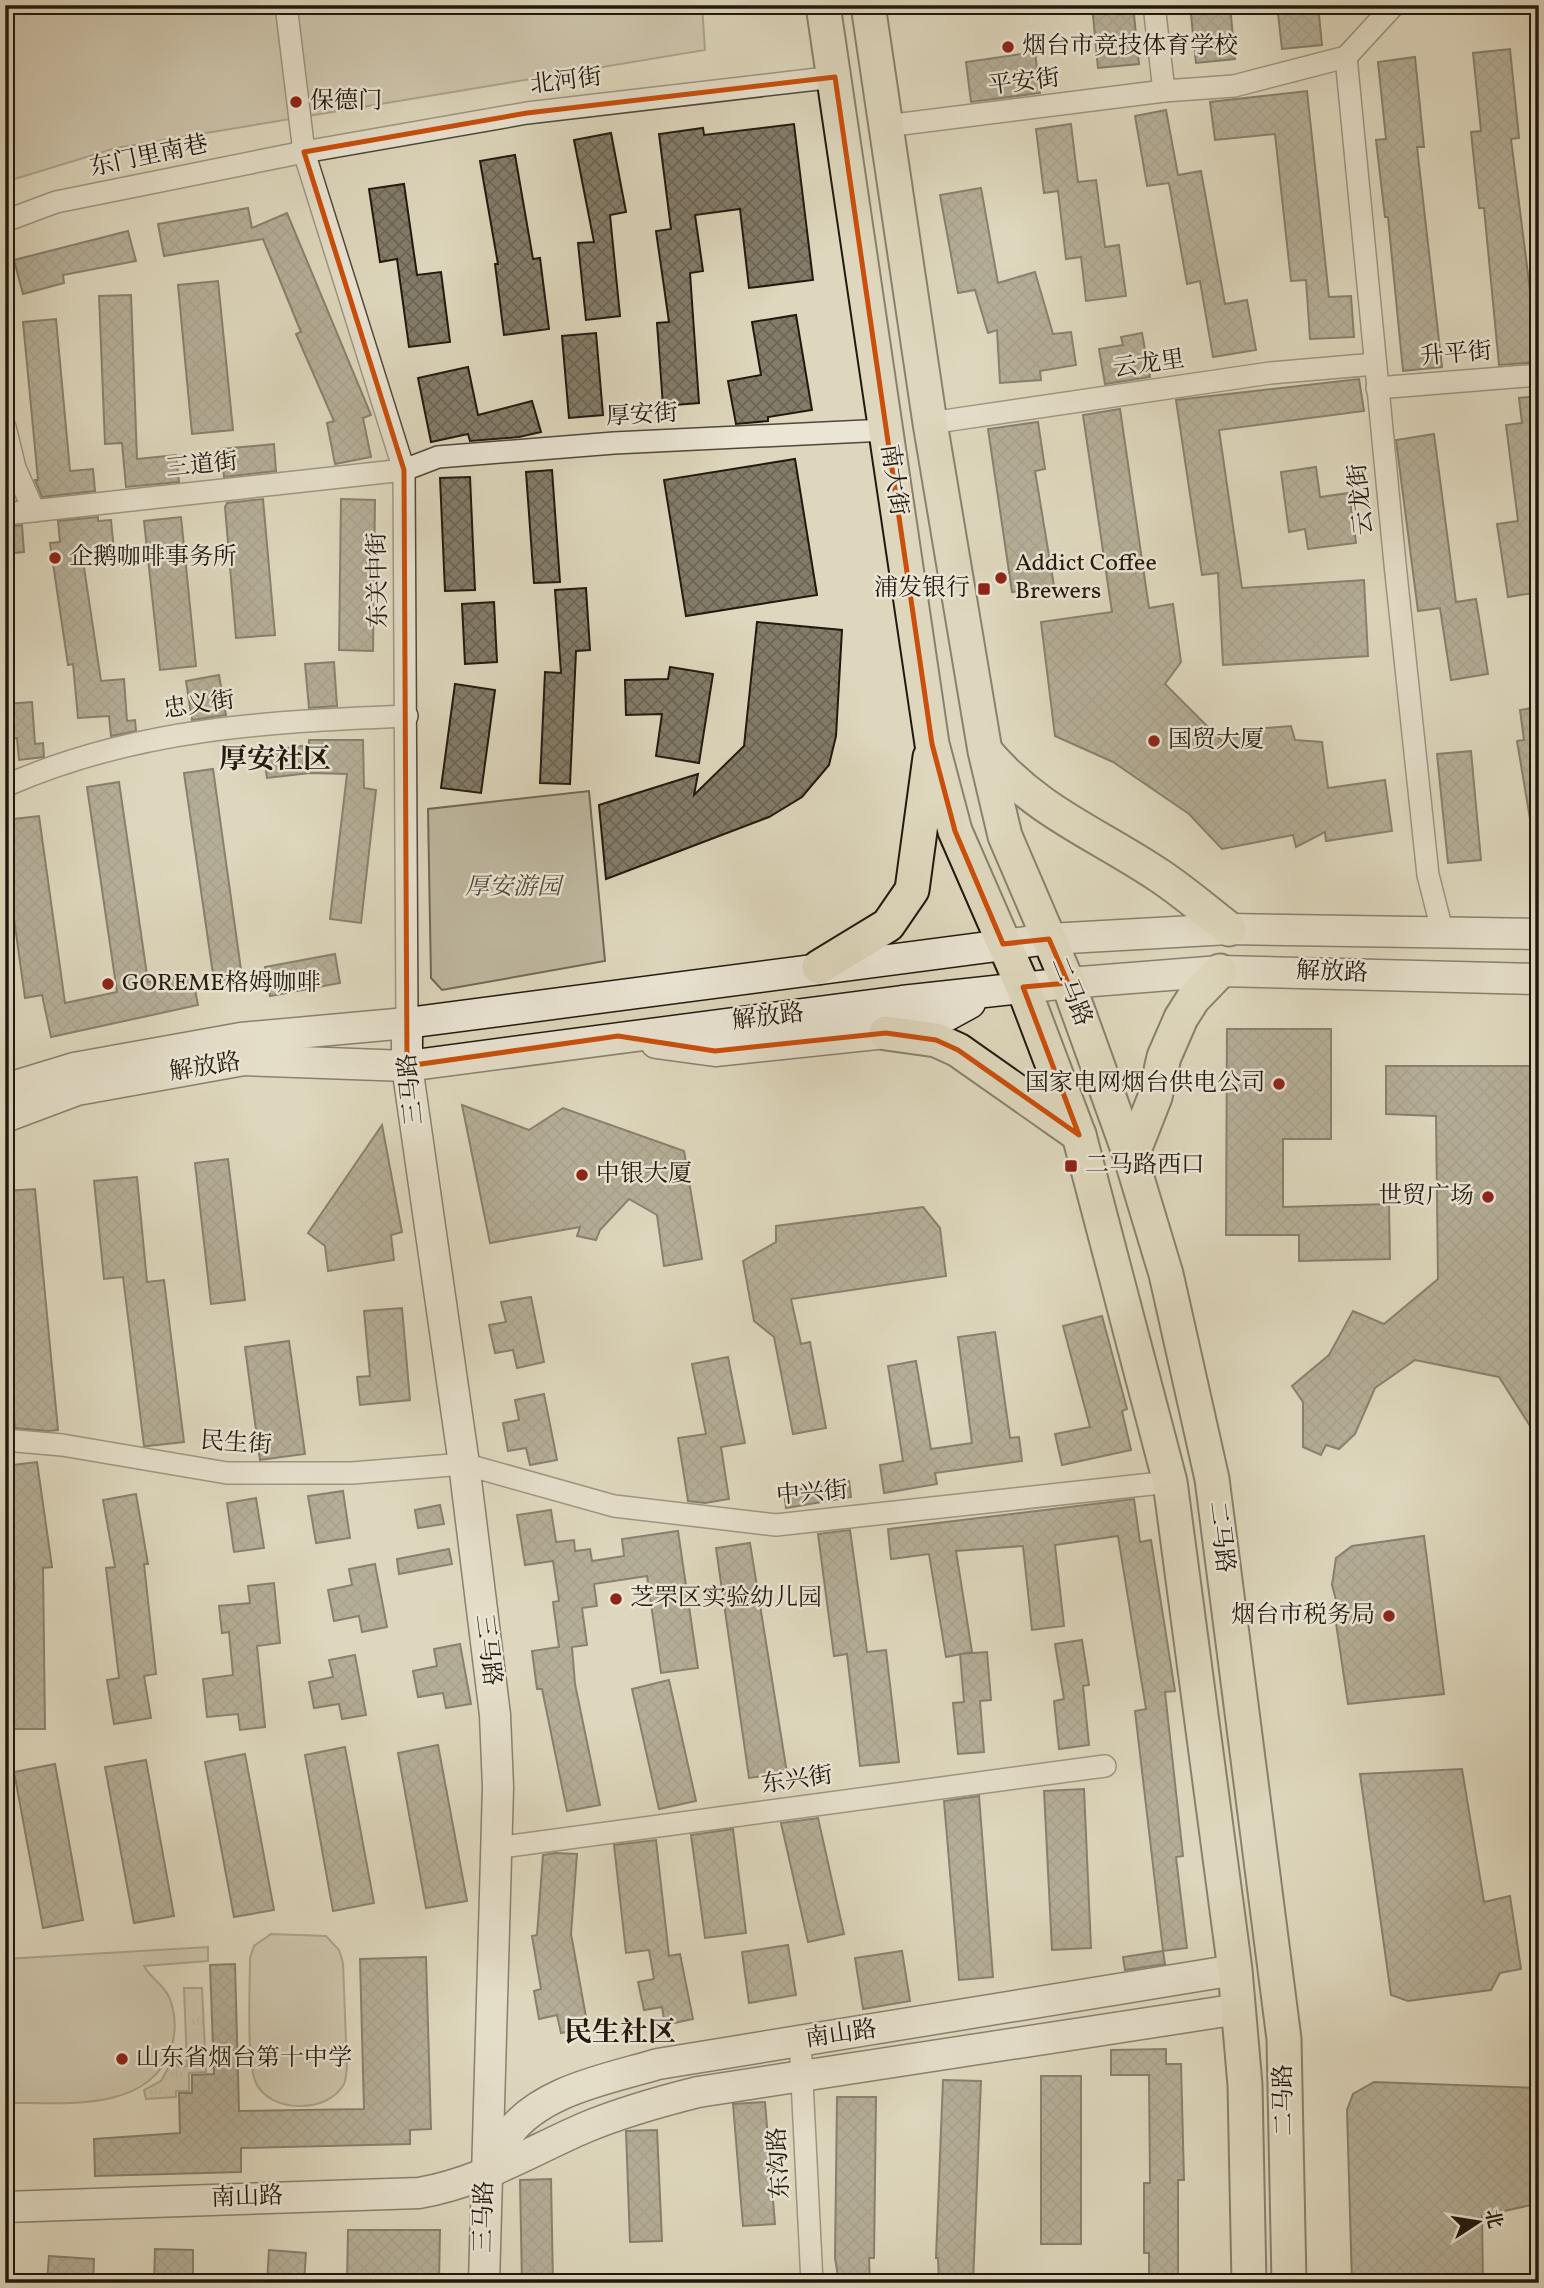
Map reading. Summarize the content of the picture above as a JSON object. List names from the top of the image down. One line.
{"streets":{"main road":["南大街","解放路","二马路","三马路","南山路"],"street":["北河街","平安街","东门里南巷","升平街","云龙里","厚安街","三道街","云龙街","东关中街","忠义街","民生街","中兴街","东兴街","东沟路"]},"crossings":[["北河街","东门里南巷"],["北河街","南大街"],["北河街","东关中街"],["平安街","南大街"],["平安街","云龙街"],["东门里南巷","东关中街"],["升平街","云龙街"],["云龙里","南大街"],["云龙里","云龙街"],["厚安街","三道街"],["厚安街","南大街"],["厚安街","东关中街"],["三道街","东关中街"],["南大街","解放路"],["南大街","二马路"],["云龙街","解放路"],["东关中街","忠义街"],["东关中街","解放路"],["东关中街","三马路"],["解放路","二马路"],["解放路","三马路"],["二马路","中兴街"],["二马路","南山路"],["三马路","民生街"],["三马路","中兴街"],["三马路","东兴街"],["三马路","南山路"],["民生街","中兴街"],["南山路","东沟路"]],"districts":["厚安社区","民生社区"],"parks":["厚安游园"],"places":{"other":["烟台市竞技体育学校","保德门","企鹅咖啡事务所","Addict Coffee Brewers","国贸大厦","GOREME格姆咖啡","国家电网烟台供电公司","中银大厦","世贸广场","芝罘区实验幼儿园","烟台市税务局","山东省烟台第十中学"],"transit":["浦发银行","二马路西口"]},"north":"right"}
